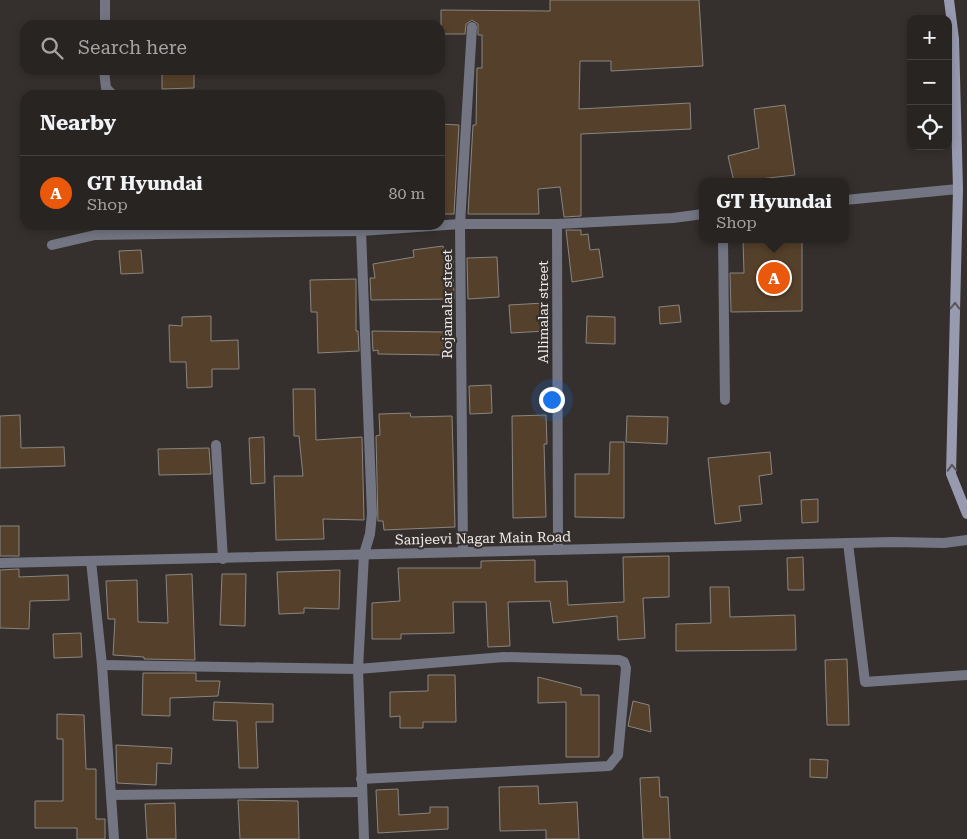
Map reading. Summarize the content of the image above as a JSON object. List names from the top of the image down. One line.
{"streets":{"street":["Rojamalar street","Allimalar street","Sanjeevi Nagar Main Road"]},"crossings":[["Rojamalar street","Sanjeevi Nagar Main Road"],["Allimalar street","Sanjeevi Nagar Main Road"]],"page":{"map_buttons":["+","−"],"search":"Search here","heading":"Nearby","list":[{"mark":"A","name":"GT Hyundai","note":"Shop","value":"80 m"}],"popup":["GT Hyundai","Shop"],"pins":"A"}}
